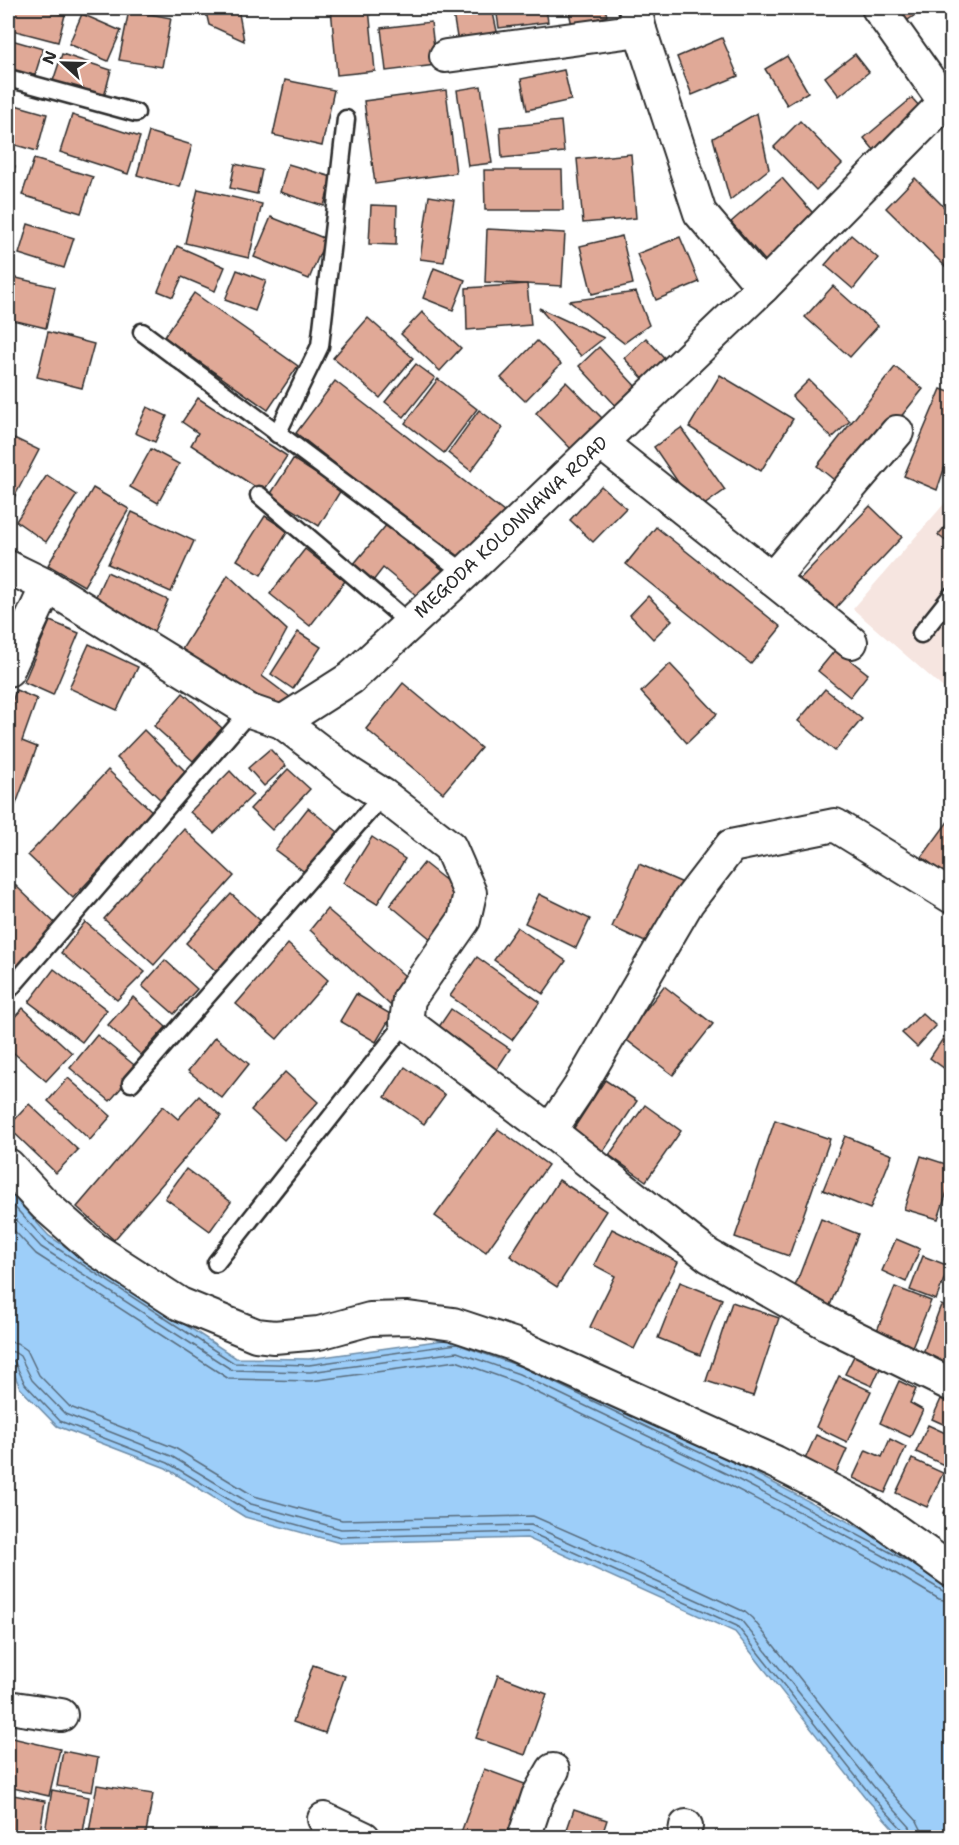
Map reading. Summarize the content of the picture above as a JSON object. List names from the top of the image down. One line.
{"streets":{"street":["MEGODA KOLONNAWA ROAD"]},"north":"left"}
